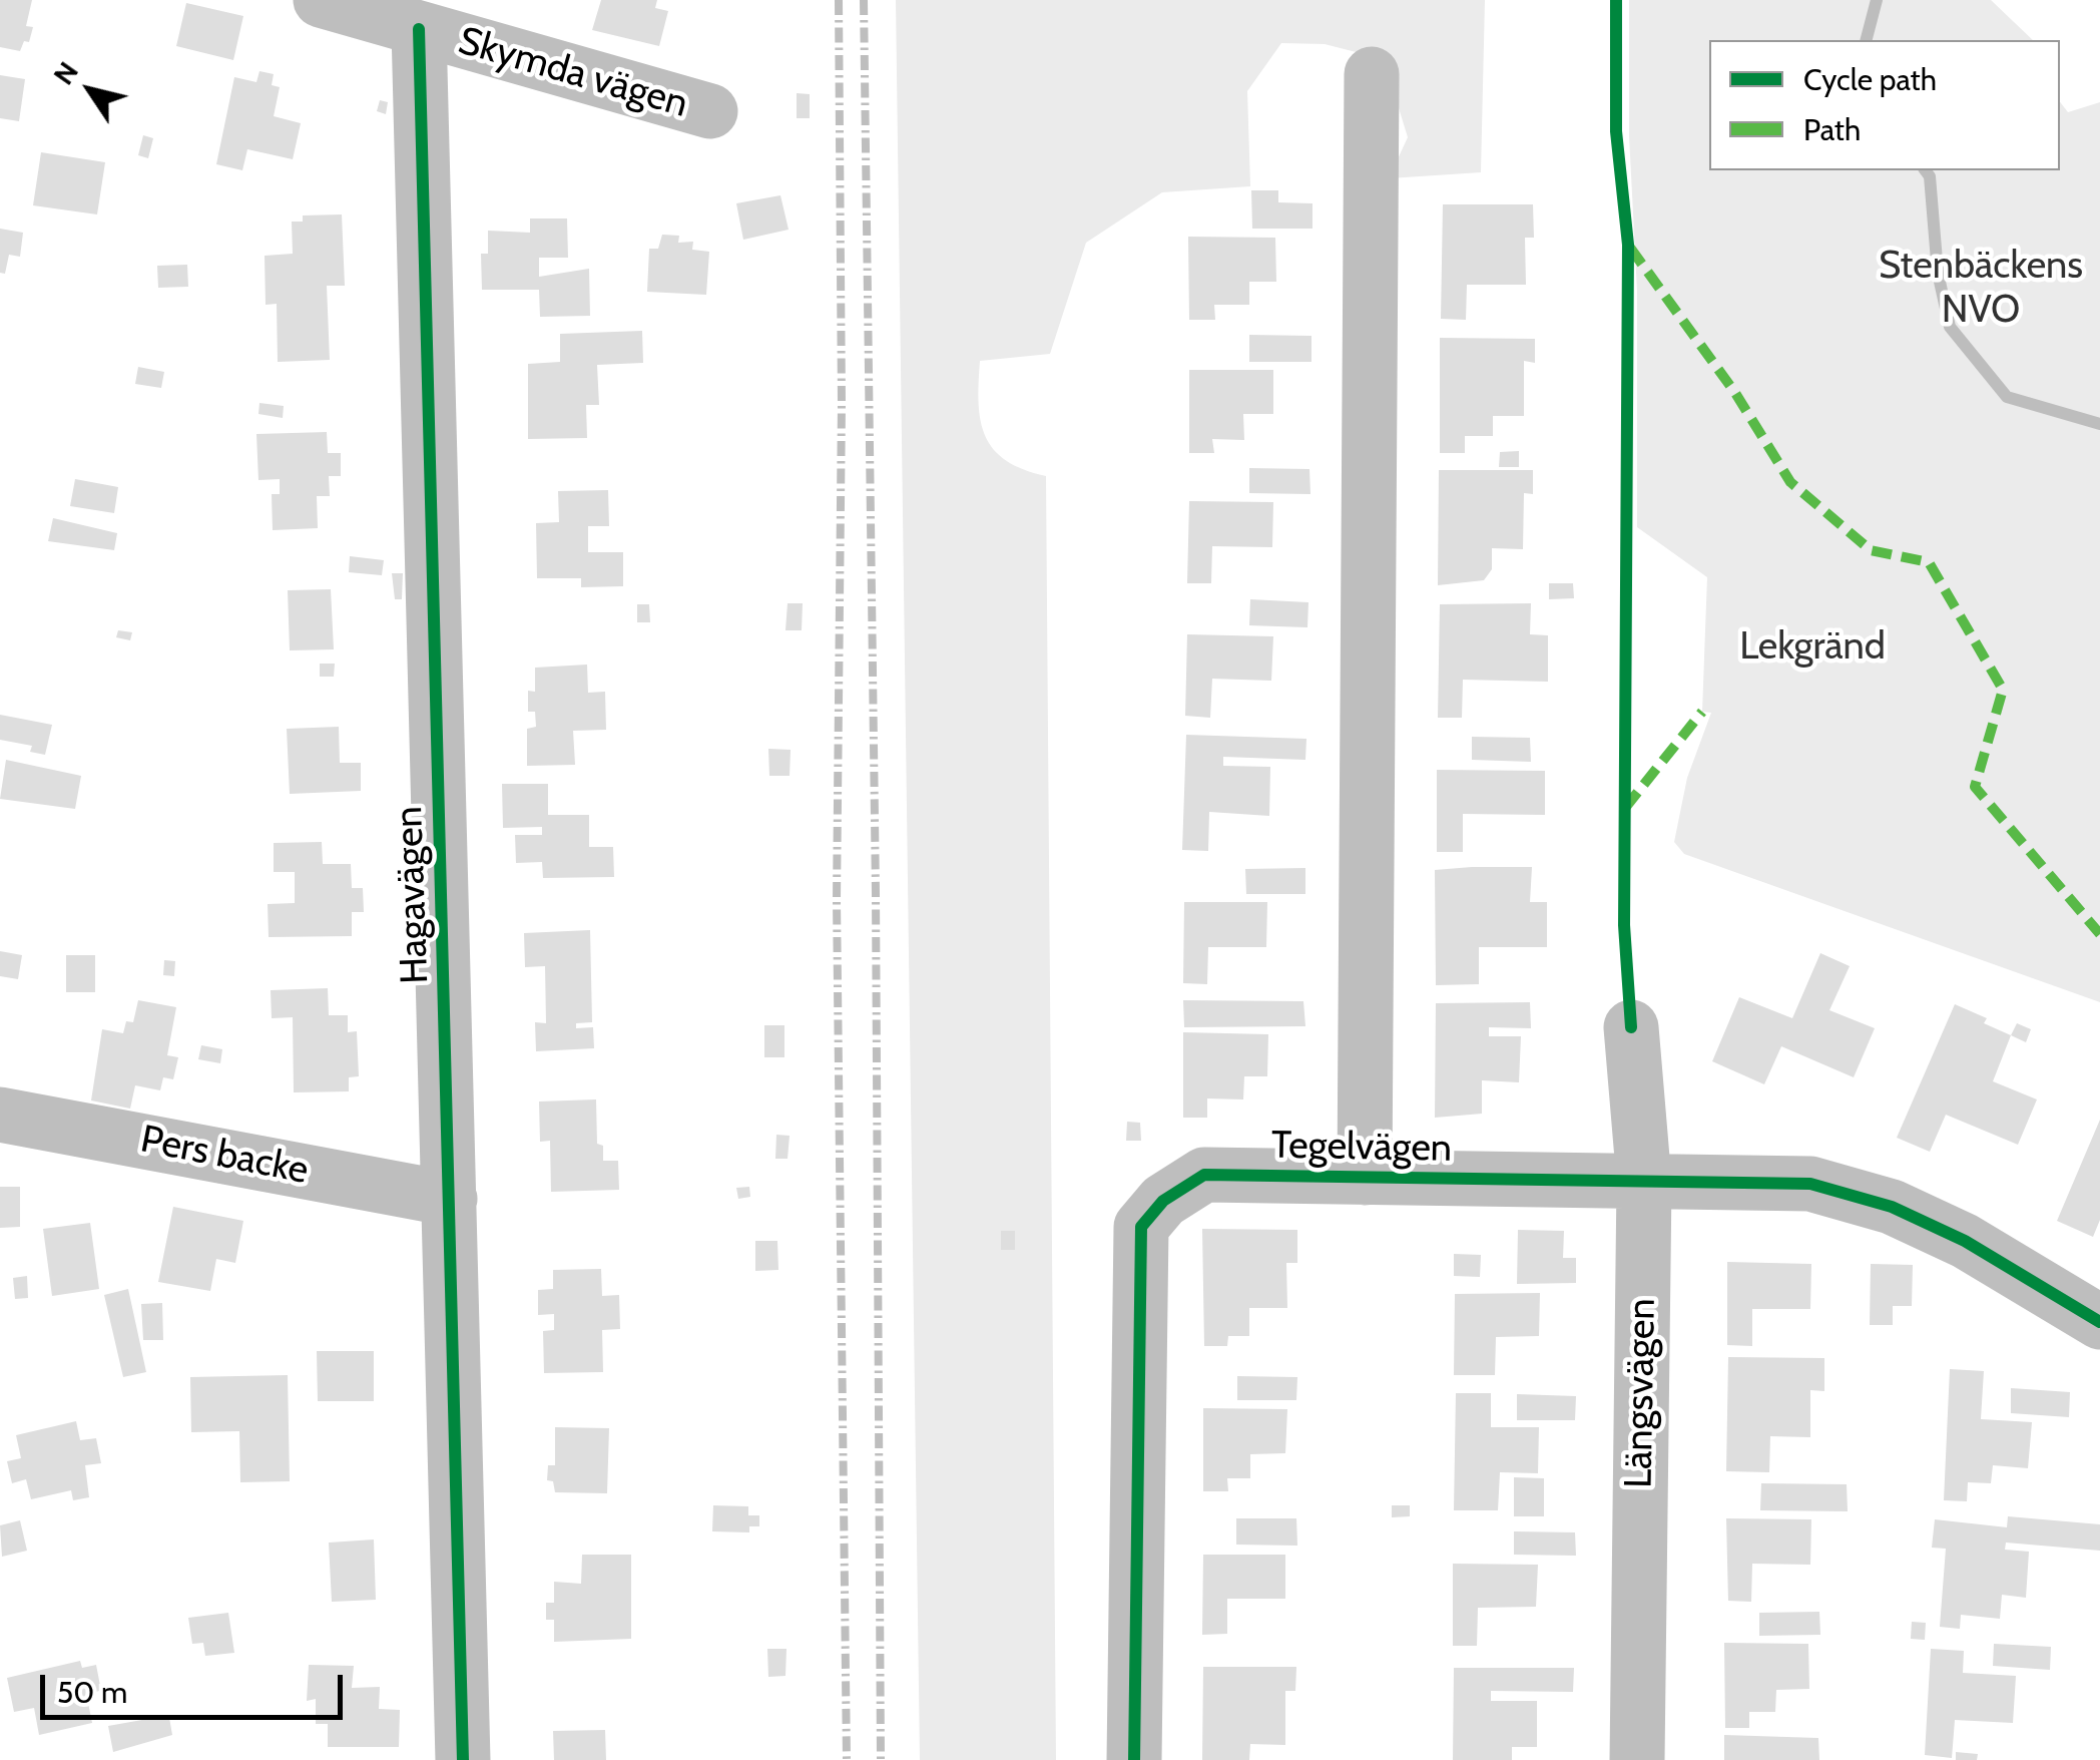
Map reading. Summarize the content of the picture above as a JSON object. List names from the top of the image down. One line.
{"streets":{"street":["Skymda vägen","Hagavägen","Tegelvägen","Pers backe","Längsvägen"]},"crossings":[["Skymda vägen","Hagavägen"],["Hagavägen","Pers backe"],["Tegelvägen","Längsvägen"]],"parks":["Stenbäckens NVO","Lekgränd"],"legend":["Cycle path","Path"],"scale_bar":"50 m","north":"top left"}
